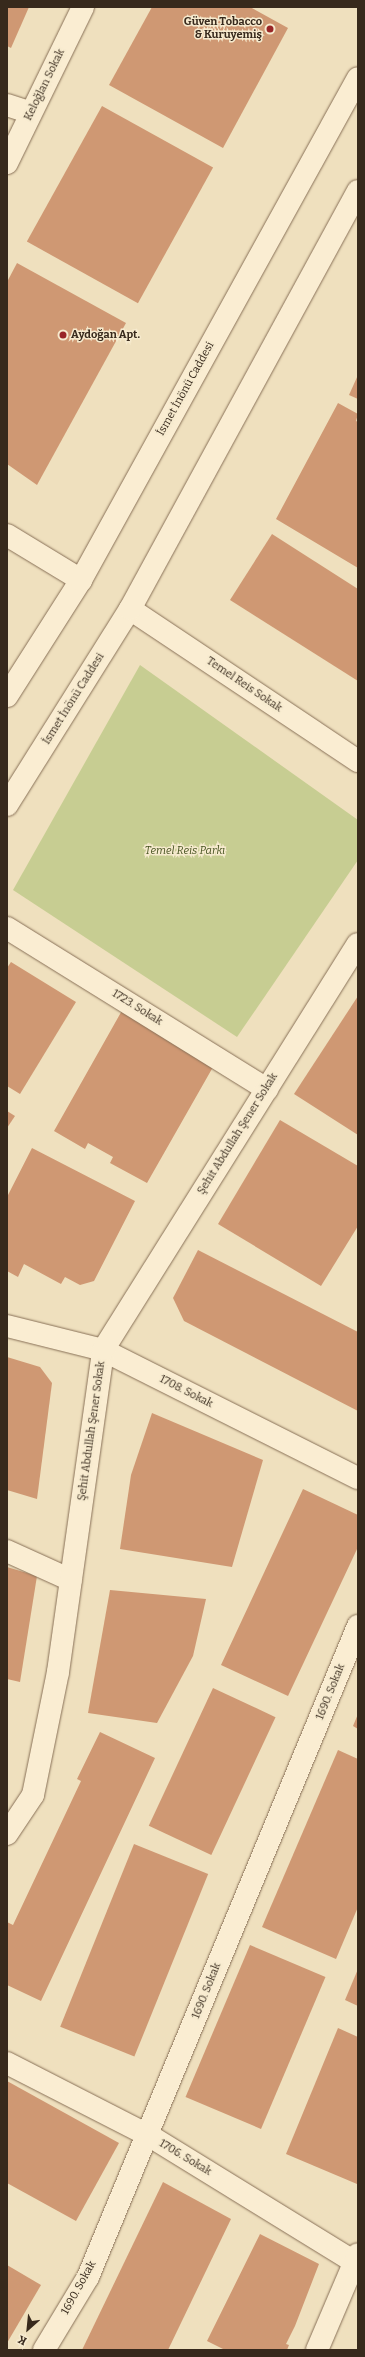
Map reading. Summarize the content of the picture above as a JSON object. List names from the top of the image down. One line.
{"streets":{"street":["Keloğlan Sokak","İsmet İnönü Caddesi","Temel Reis Sokak","1723. Sokak","Şehit Abdullah Şener Sokak","1708. Sokak","1690. Sokak","1706. Sokak"]},"crossings":[["İsmet İnönü Caddesi","Temel Reis Sokak"],["1723. Sokak","Şehit Abdullah Şener Sokak"],["Şehit Abdullah Şener Sokak","1708. Sokak"],["1690. Sokak","1706. Sokak"]],"parks":["Temel Reis Parkı"],"places":["Güven Tobacco & Kuruyemiş","Aydoğan Apt."],"north":"bottom left"}
